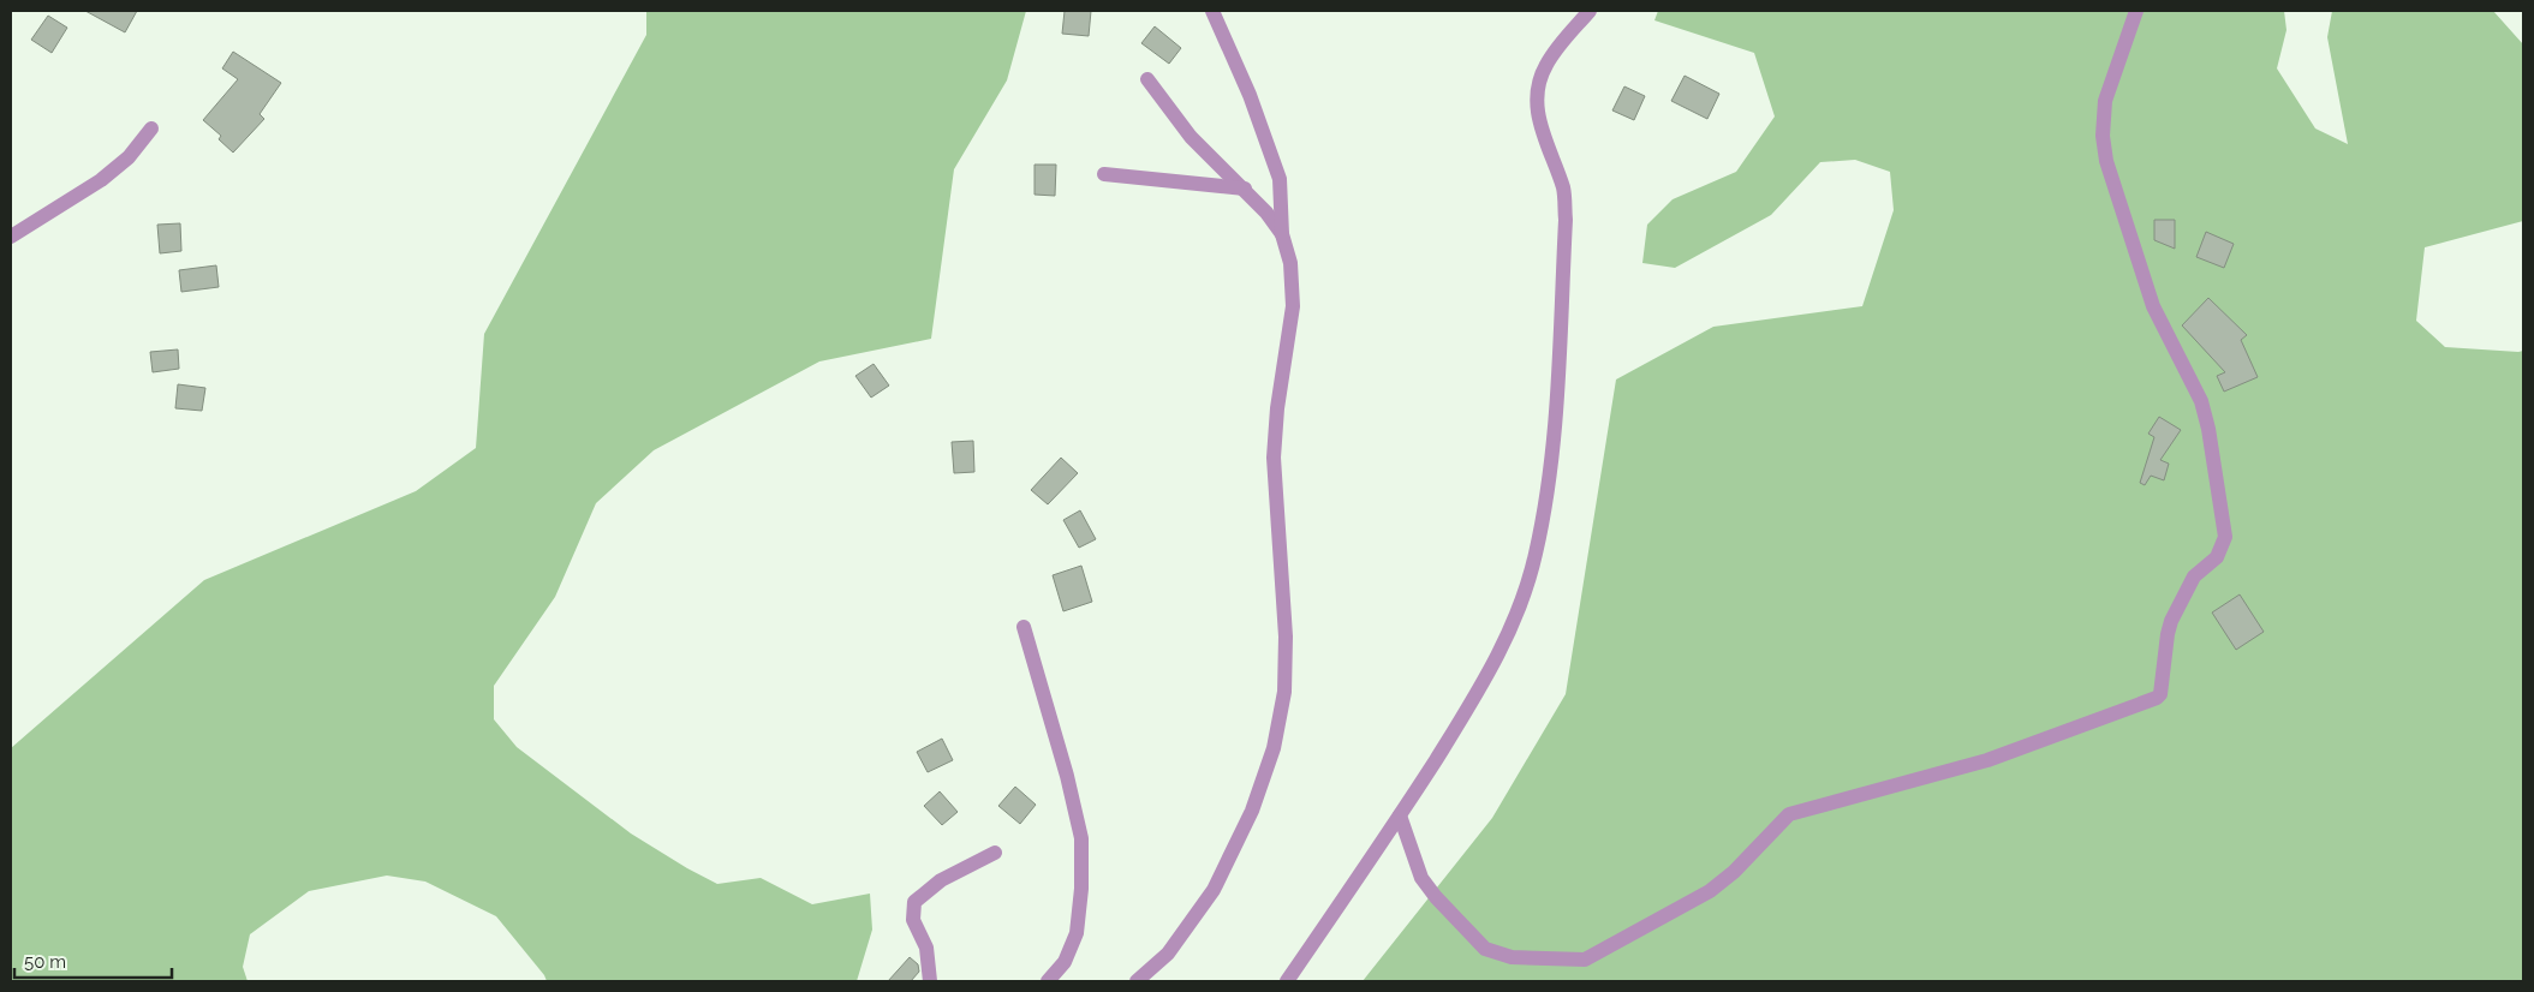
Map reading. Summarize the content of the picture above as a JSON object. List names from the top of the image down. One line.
{"scale_bar":"50 m"}
